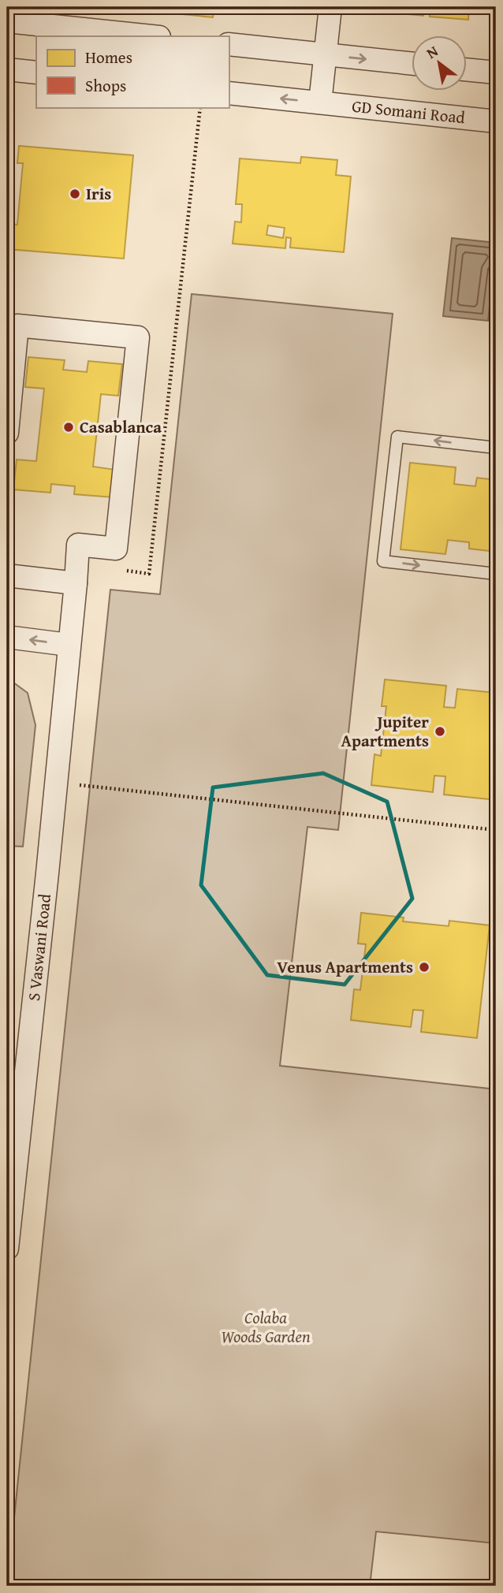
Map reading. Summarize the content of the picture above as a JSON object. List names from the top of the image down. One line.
{"streets":{"street":["GD Somani Road","S Vaswani Road"]},"parks":["Colaba Woods Garden"],"places":["Iris","Casablanca","Jupiter Apartments","Venus Apartments"],"legend":["Homes","Shops"],"north":"top left"}
